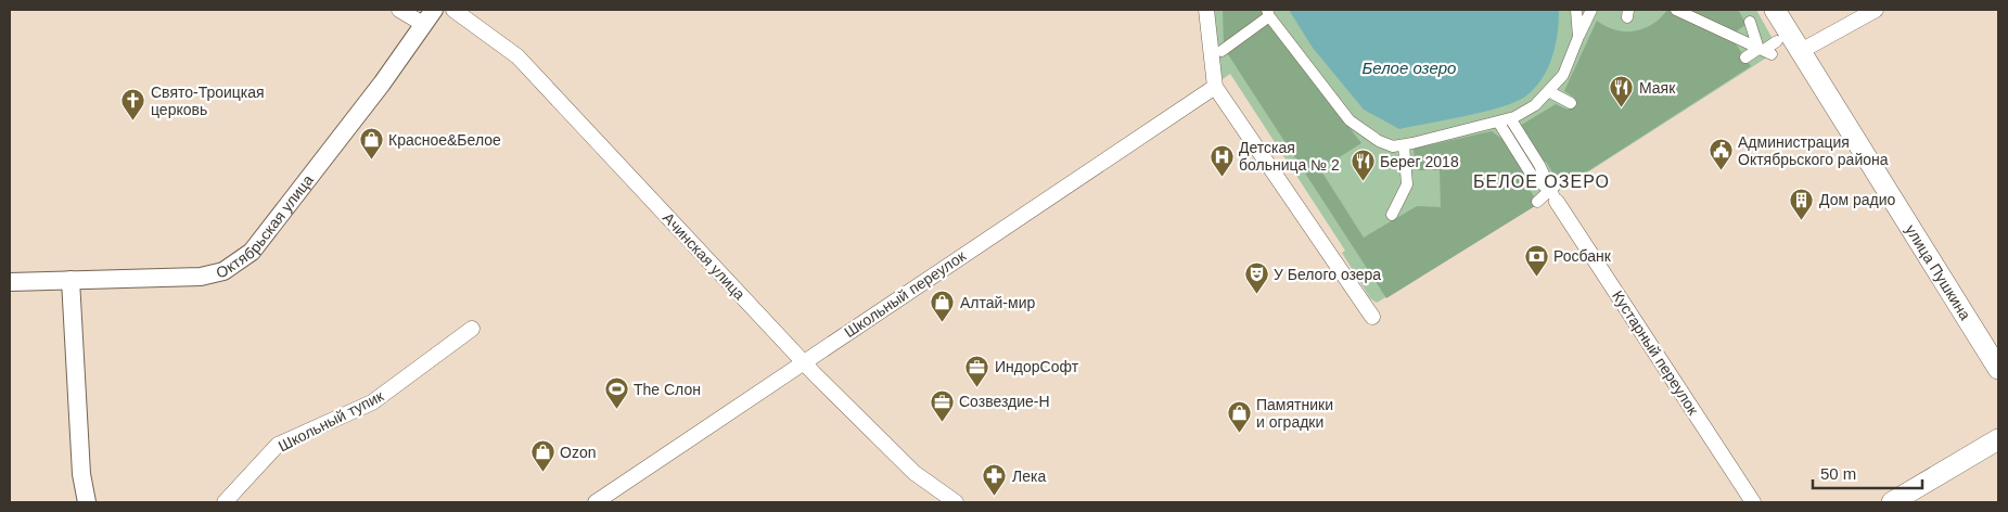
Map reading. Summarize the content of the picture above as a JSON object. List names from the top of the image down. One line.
{"streets":{"main road":["улица Пушкина"],"street":["Октябрьская улица","Ачинская улица","Школьный переулок","Кустарный переулок","Школьный тупик"]},"crossings":[["Ачинская улица","Школьный переулок"]],"districts":["БЕЛОЕ ОЗЕРО"],"water":["Белое озеро"],"places":{"restaurant":["Маяк","Берег 2018"],"church":["Свято-Троицкая церковь"],"shop":["Красное&Белое","Алтай-мир","Памятники и оградки","Ozon"],"public building":["Администрация Октябрьского района"],"hospital":["Детская больница № 2"],"building":["Дом радио"],"bank":["Росбанк"],"theatre":["У Белого озера"],"office":["ИндорСофт","Созвездие-Н"],"sports":["The Слон"],"pharmacy":["Лека"]},"scale_bar":"50 m"}
